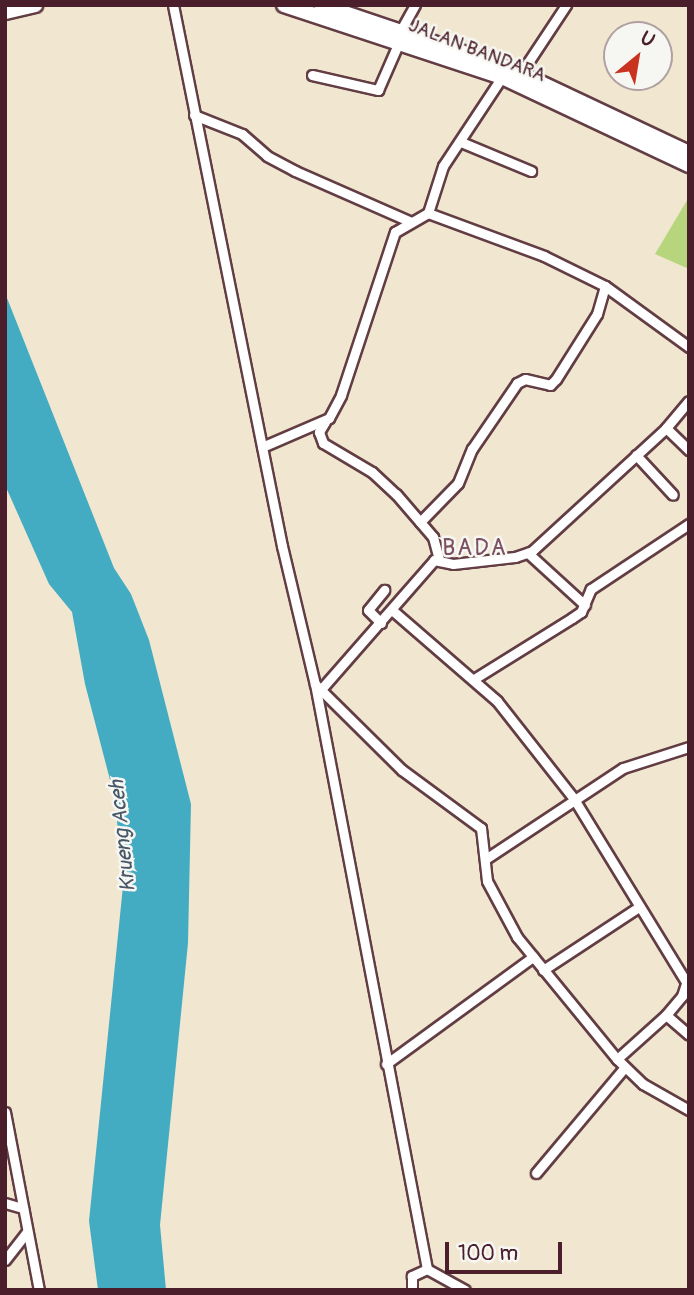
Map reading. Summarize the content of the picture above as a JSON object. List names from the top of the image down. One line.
{"streets":{"highway":["JALAN BANDARA"]},"districts":["BADA"],"water":["Krueng Aceh"],"scale_bar":"100 m","north":"top right"}
